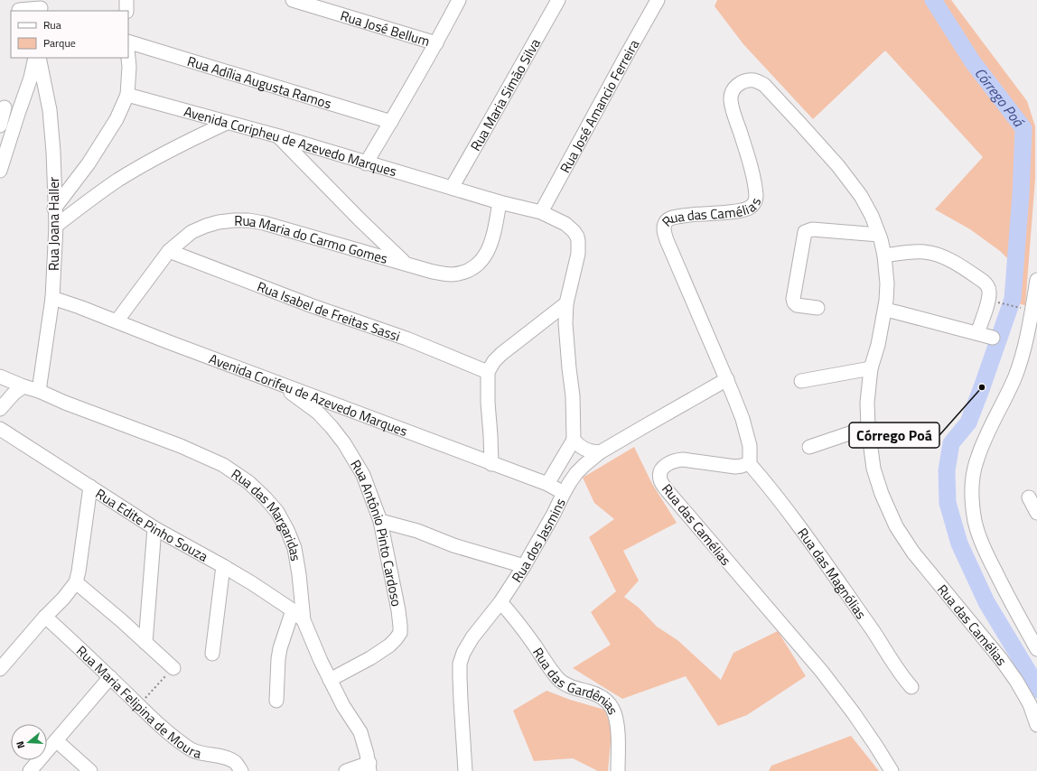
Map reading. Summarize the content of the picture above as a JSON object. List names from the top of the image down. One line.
{"streets":{"street":["Rua José Bellum","Rua Adília Augusta Ramos","Rua Maria Simão Silva","Rua José Amancio Ferreira","Avenida Coripheu de Azevedo Marques","Rua das Camélias","Rua Joana Haller","Rua Maria do Carmo Gomes","Rua Isabel de Freitas Sassi","Avenida Corifeu de Azevedo Marques","Rua das Margaridas","Rua Edite Pinho Souza","Rua Antônio Pinto Cardoso","Rua dos Jasmins","Rua das Magnólias","Rua das Gardênias","Rua Maria Felipina de Moura"]},"crossings":[["Rua Maria Simão Silva","Avenida Coripheu de Azevedo Marques"],["Rua José Amancio Ferreira","Avenida Coripheu de Azevedo Marques"],["Avenida Coripheu de Azevedo Marques","Rua Maria do Carmo Gomes"],["Rua das Camélias","Rua dos Jasmins"],["Rua das Camélias","Rua das Magnólias"],["Rua Joana Haller","Avenida Corifeu de Azevedo Marques"],["Rua Joana Haller","Rua das Margaridas"],["Rua Maria do Carmo Gomes","Rua Isabel de Freitas Sassi"],["Rua Maria do Carmo Gomes","Avenida Corifeu de Azevedo Marques"],["Avenida Corifeu de Azevedo Marques","Rua Antônio Pinto Cardoso"],["Avenida Corifeu de Azevedo Marques","Rua dos Jasmins"],["Rua das Margaridas","Rua Edite Pinho Souza"],["Rua das Margaridas","Rua Antônio Pinto Cardoso"],["Rua dos Jasmins","Rua das Gardênias"]],"water":["Córrego Poá"],"places":["Córrego Poá"],"legend":["Rua","Parque"],"north":"left"}
